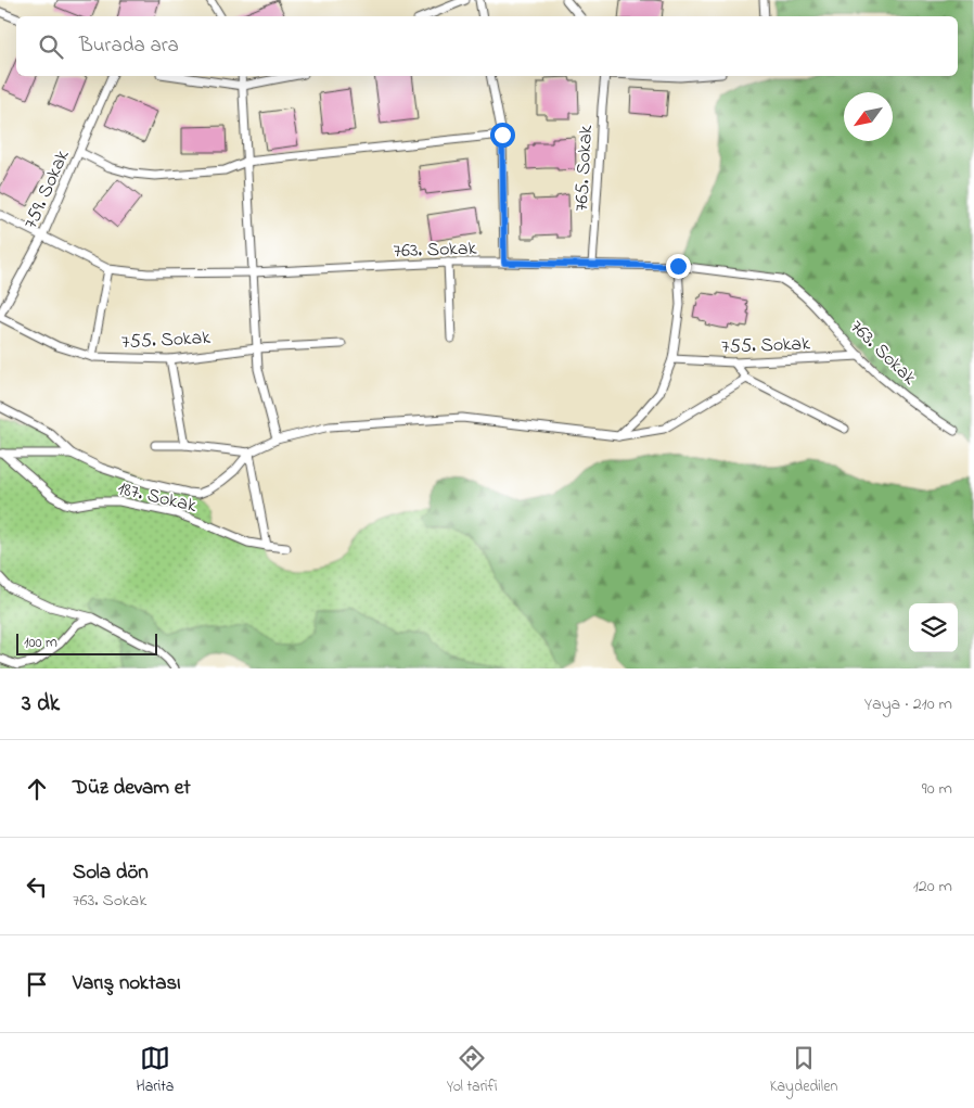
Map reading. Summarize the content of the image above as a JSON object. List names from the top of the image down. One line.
{"streets":{"street":["765. Sokak","759. Sokak","763. Sokak","755. Sokak","187. Sokak"]},"crossings":[["765. Sokak","763. Sokak"],["759. Sokak","763. Sokak"],["759. Sokak","755. Sokak"],["763. Sokak","755. Sokak"]],"scale_bar":"100 m","north":"bottom left","page":{"search":"Burada ara","scale":"100 m","heading":["3 dk","Yaya · 210 m"],"list":[["Düz devam et","90 m"],["Sola dön","763. Sokak","120 m"],"Varış noktası"],"nav":["Harita","Yol tarifi","Kaydedilen"]}}
